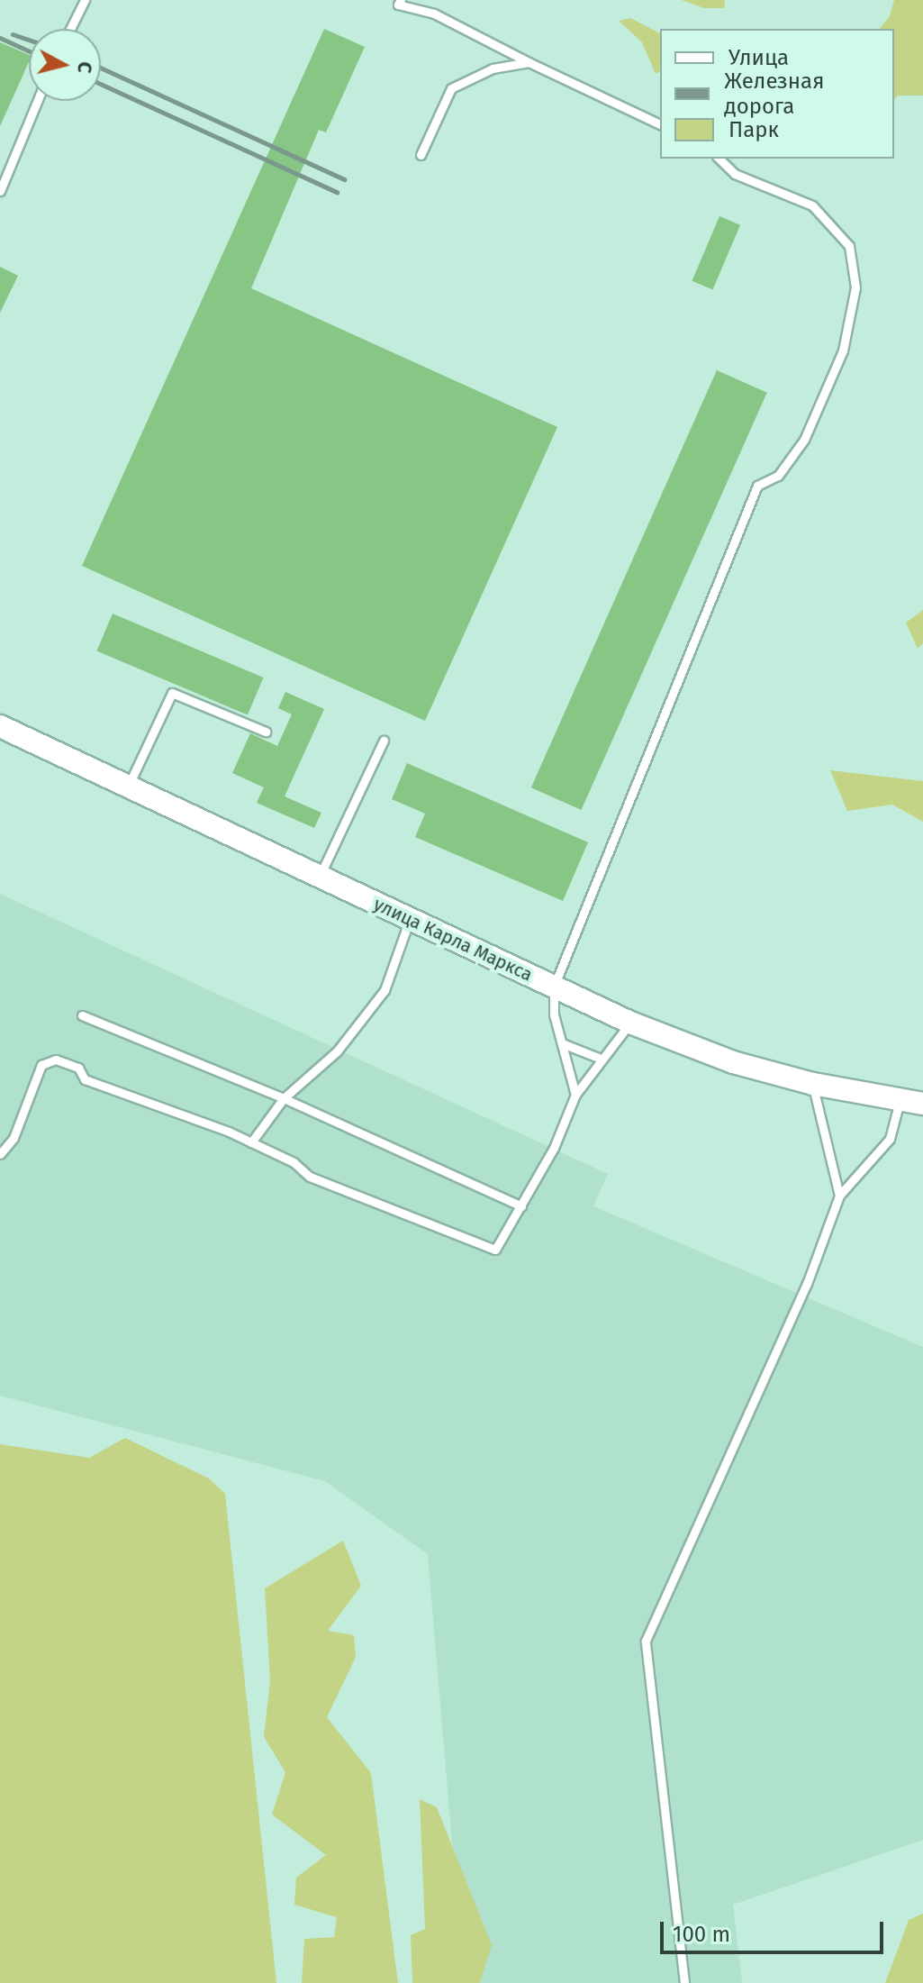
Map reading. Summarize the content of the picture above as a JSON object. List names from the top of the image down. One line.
{"streets":{"main road":["улица Карла Маркса"]},"legend":["Улица","Железная дорога","Парк"],"scale_bar":"100 m","north":"right"}
